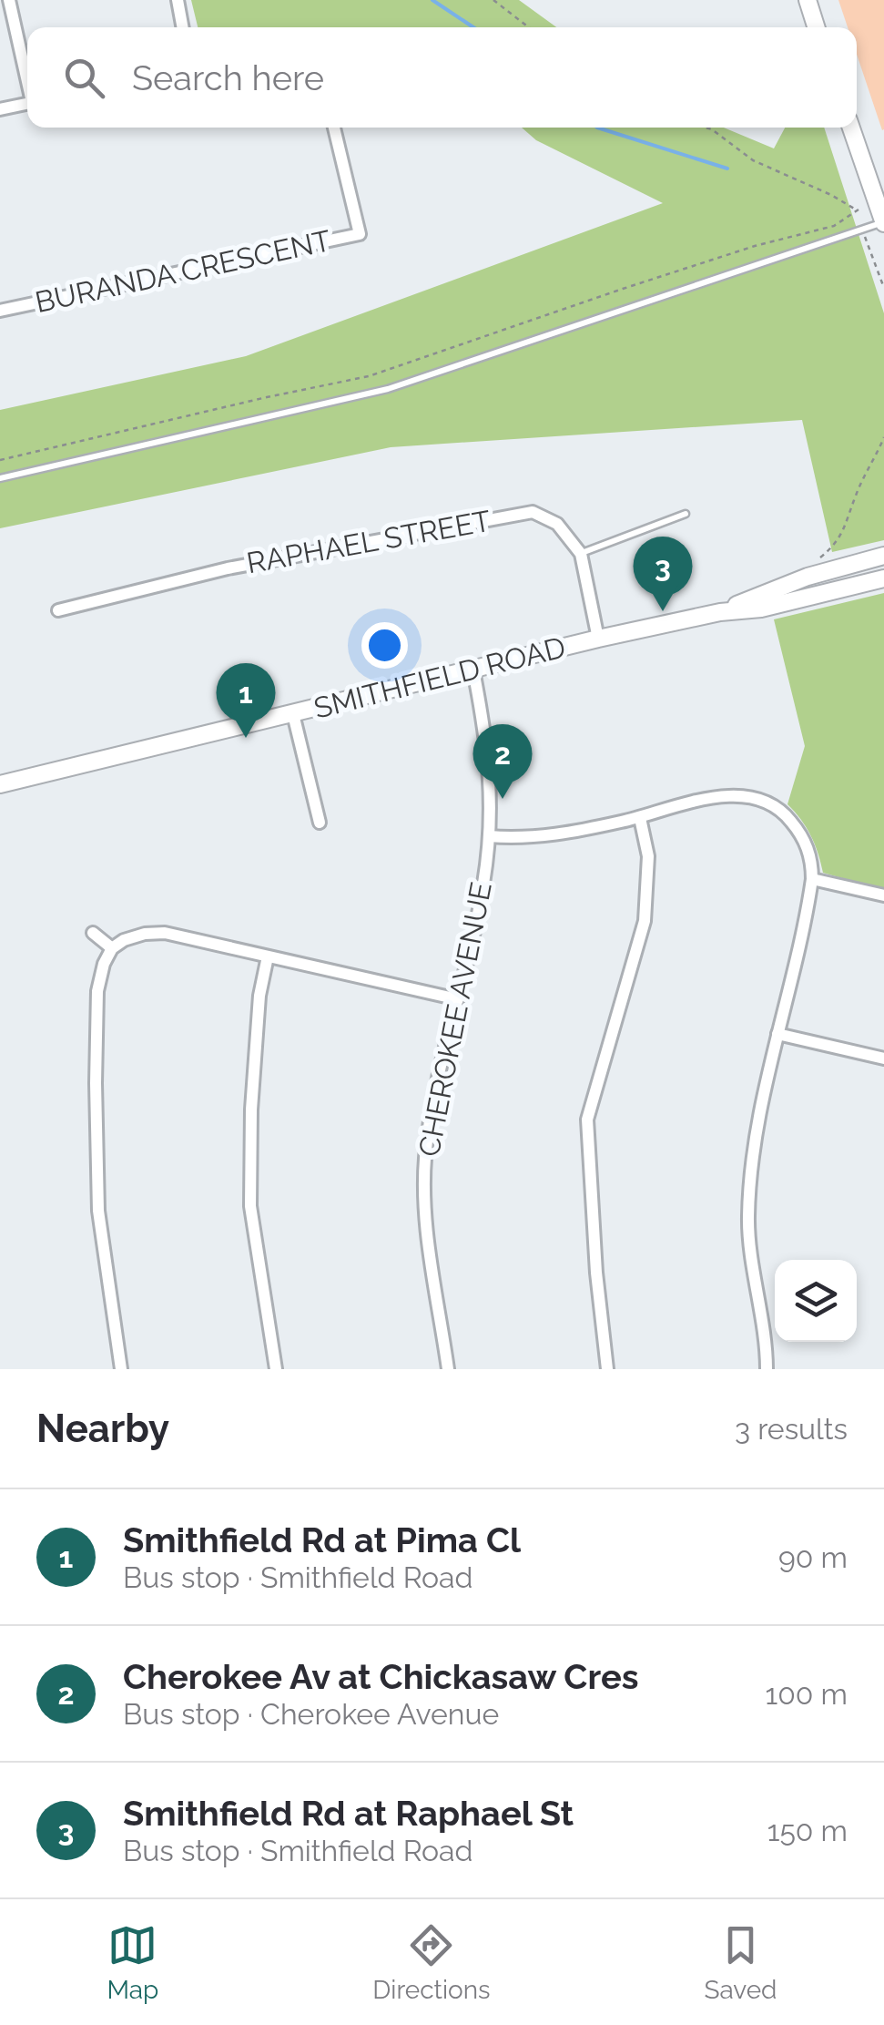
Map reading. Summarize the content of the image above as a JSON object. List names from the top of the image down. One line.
{"streets":{"main road":["SMITHFIELD ROAD"],"street":["BURANDA CRESCENT","RAPHAEL STREET","CHEROKEE AVENUE"]},"crossings":[["SMITHFIELD ROAD","CHEROKEE AVENUE"]],"page":{"search":"Search here","pins":["3","1","2"],"heading":["Nearby","3 results"],"list":[{"mark":"1","name":"Smithfield Rd at Pima Cl","note":"Bus stop · Smithfield Road","value":"90 m"},{"mark":"2","name":"Cherokee Av at Chickasaw Cres","note":"Bus stop · Cherokee Avenue","value":"100 m"},{"mark":"3","name":"Smithfield Rd at Raphael St","note":"Bus stop · Smithfield Road","value":"150 m"}],"nav":["Map","Directions","Saved"]}}
